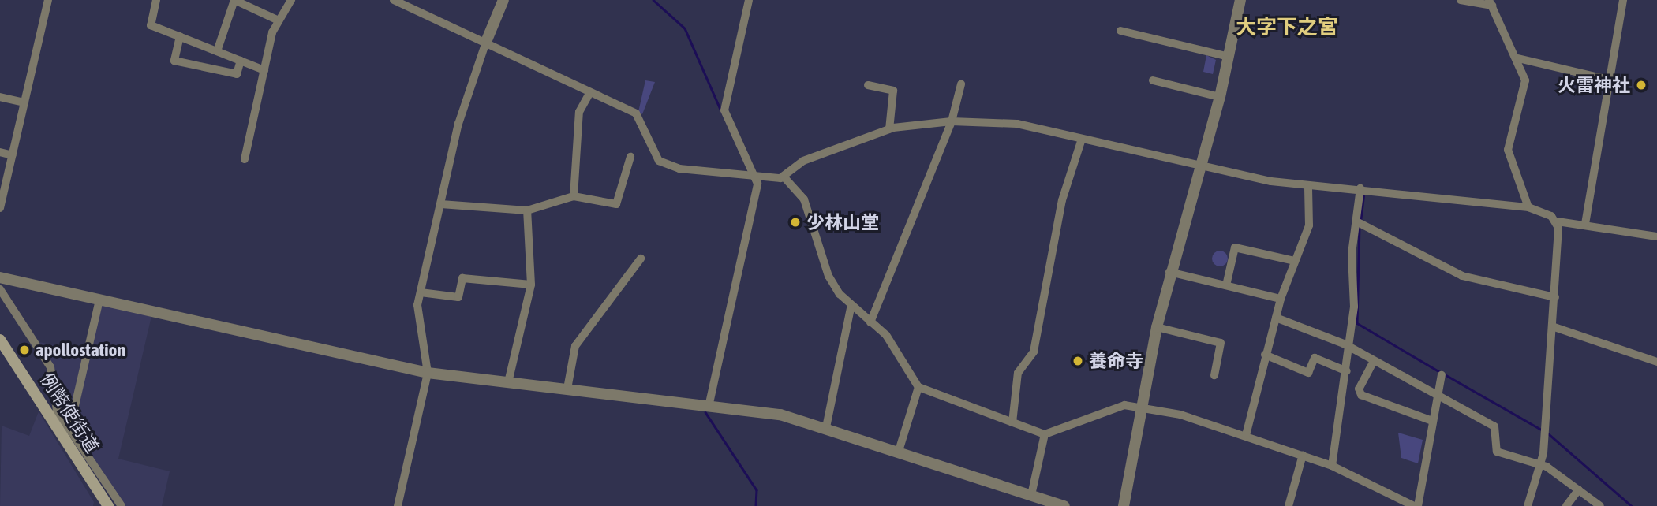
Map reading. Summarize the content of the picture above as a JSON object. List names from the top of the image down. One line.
{"streets":{"main road":["例幣使街道"]},"districts":["大字下之宮"],"places":["火雷神社","少林山堂","apollostation","養命寺"]}
